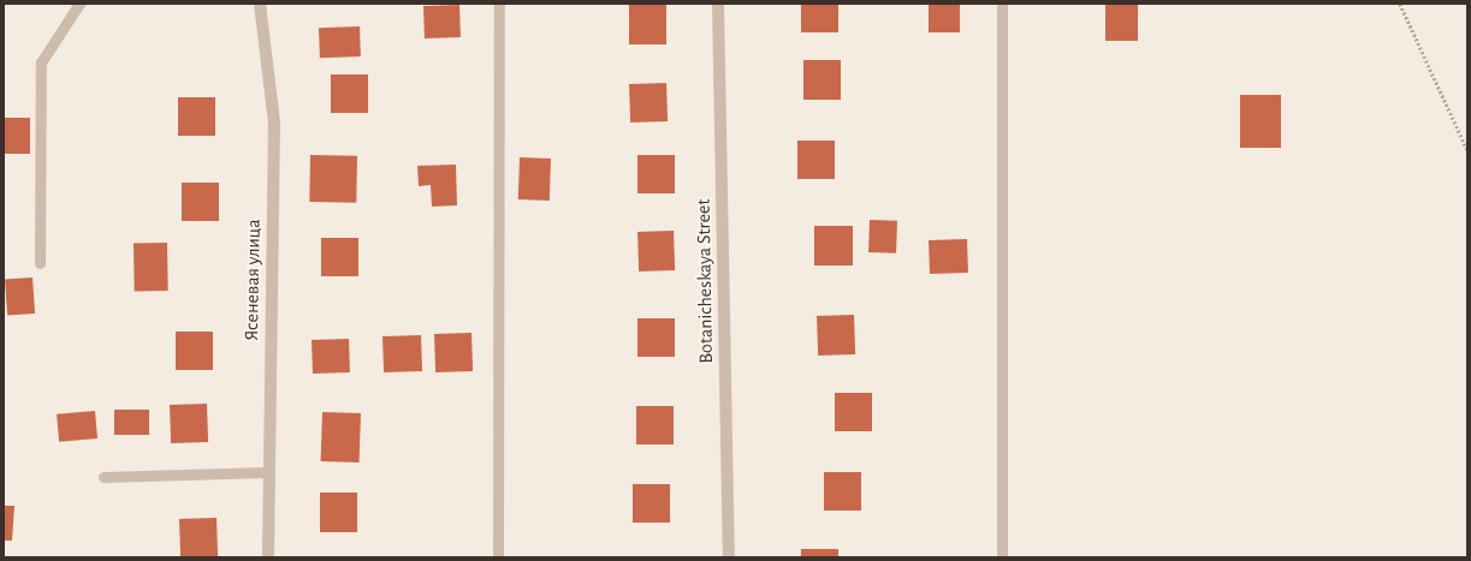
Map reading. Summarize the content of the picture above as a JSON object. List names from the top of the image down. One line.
{"streets":{"street":["Ясеневая улица","Botanicheskaya Street"]}}
